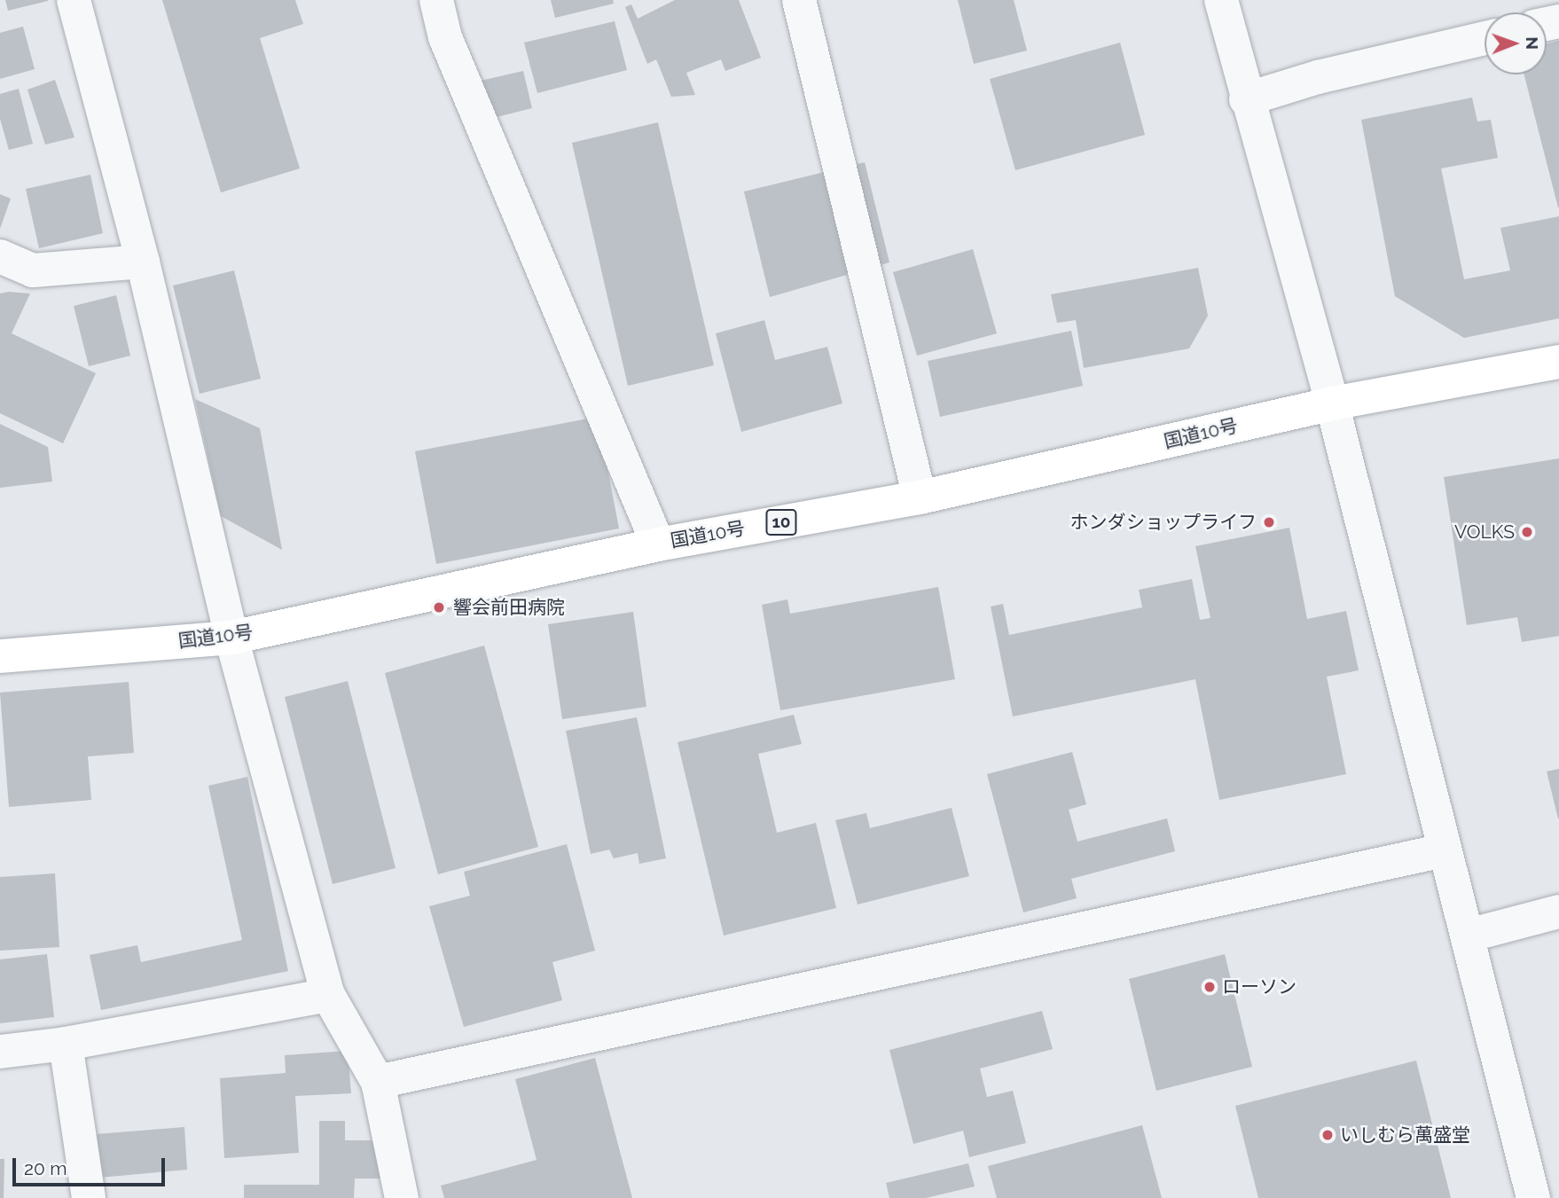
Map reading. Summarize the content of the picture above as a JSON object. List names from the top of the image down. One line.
{"streets":{"highway":["国道10号","10"]},"places":["ホンダショップライフ","VOLKS","響会前田病院","ローソン","いしむら萬盛堂"],"scale_bar":"20 m","north":"right"}
